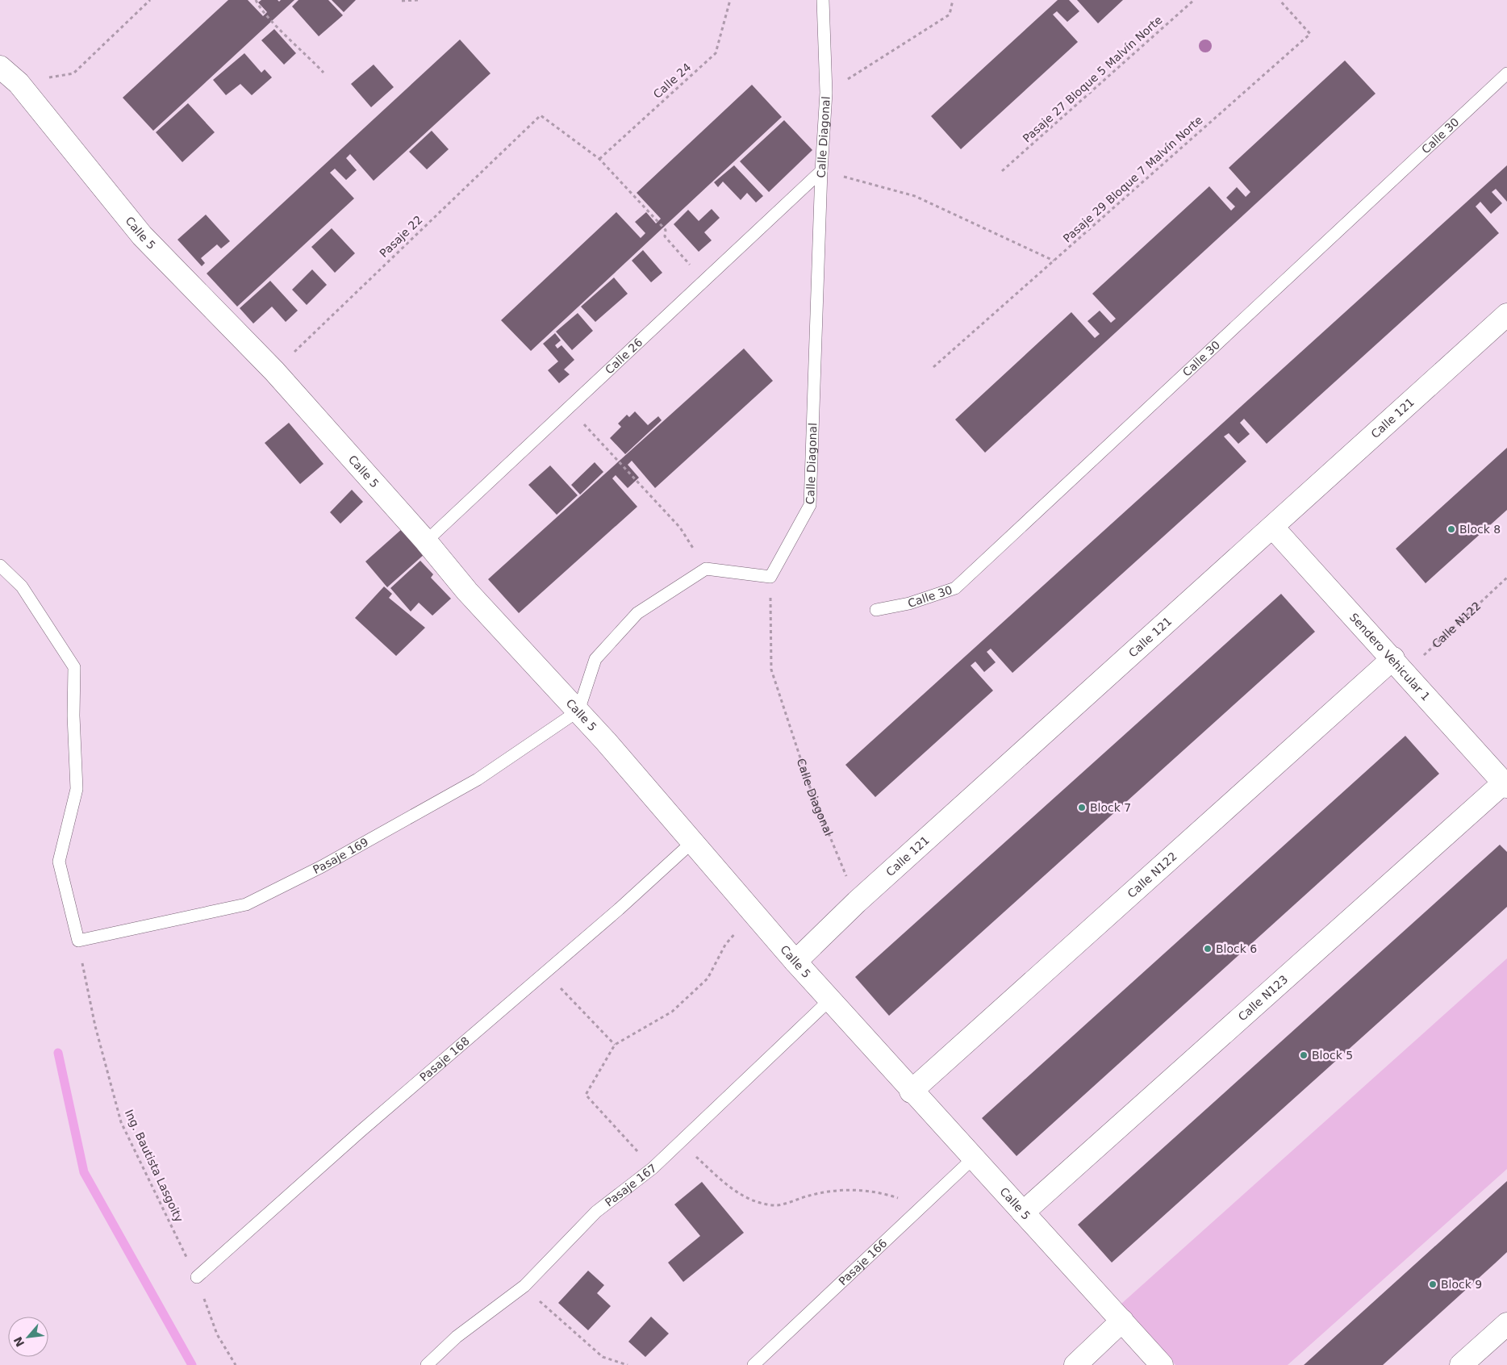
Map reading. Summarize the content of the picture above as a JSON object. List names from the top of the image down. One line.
{"streets":{"street":["Calle 5","Calle 121","Calle N122","Sendero Vehicular 1","Calle N123"],"lane":["Calle 30","Calle Diagonal","Calle 26","Pasaje 169","Pasaje 168","Pasaje 167","Pasaje 166"],"path":["Pasaje 27 Bloque 5 Malvín Norte","Calle 24","Pasaje 29 Bloque 7 Malvín Norte","Pasaje 22","Ing. Bautista Lasgoity"]},"crossings":[["Calle 24","Pasaje 22"],["Calle Diagonal","Calle 26"],["Calle Diagonal","Calle 121"],["Calle 5","Pasaje 22"],["Calle 5","Calle 26"],["Calle 5","Calle 121"],["Calle 5","Calle N122"],["Calle 5","Pasaje 169"],["Calle 5","Calle N123"],["Calle 5","Pasaje 168"],["Calle 5","Pasaje 167"],["Calle 5","Pasaje 166"],["Calle 121","Sendero Vehicular 1"],["Calle N122","Sendero Vehicular 1"],["Sendero Vehicular 1","Calle N123"],["Pasaje 169","Ing. Bautista Lasgoity"],["Pasaje 168","Ing. Bautista Lasgoity"]],"places":["Block 8","Block 7","Block 6","Block 5","Block 9"],"north":"bottom left"}
